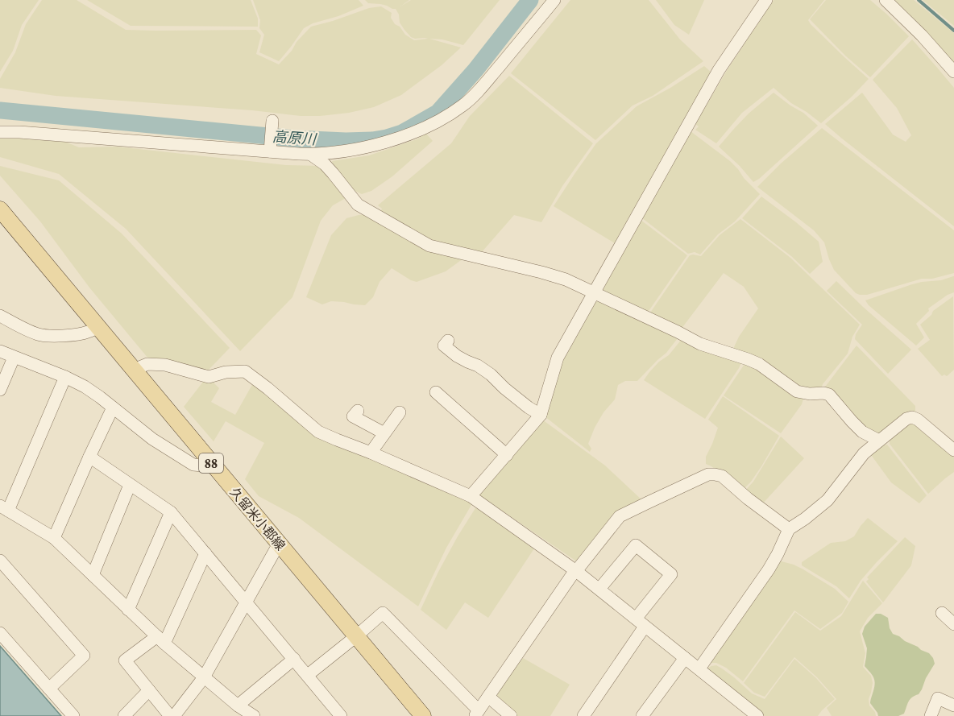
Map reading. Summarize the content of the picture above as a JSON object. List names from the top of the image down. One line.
{"streets":{"main road":["88","久留米小郡線"]},"water":["高原川"]}
